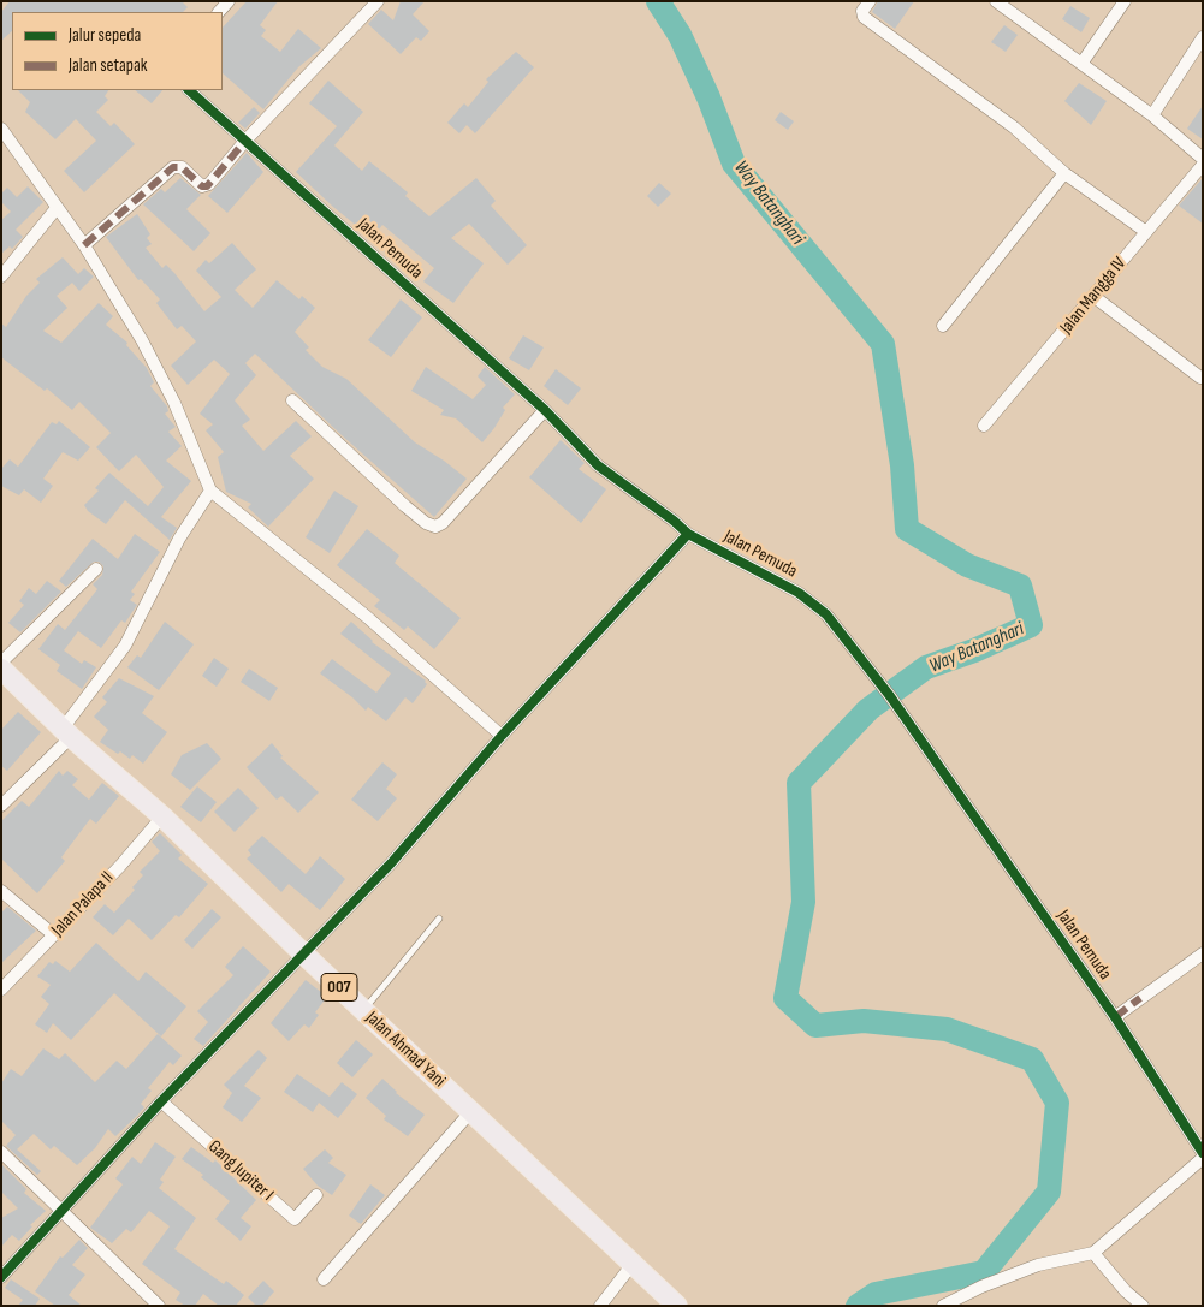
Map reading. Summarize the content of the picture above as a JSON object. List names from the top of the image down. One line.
{"streets":{"main road":["007","Jalan Ahmad Yani"],"street":["Jalan Pemuda","Jalan Mangga IV","Jalan Palapa II","Gang Jupiter I"]},"crossings":[["Jalan Palapa II","Jalan Ahmad Yani"]],"water":["Way Batanghari"],"legend":["Jalur sepeda","Jalan setapak"]}
